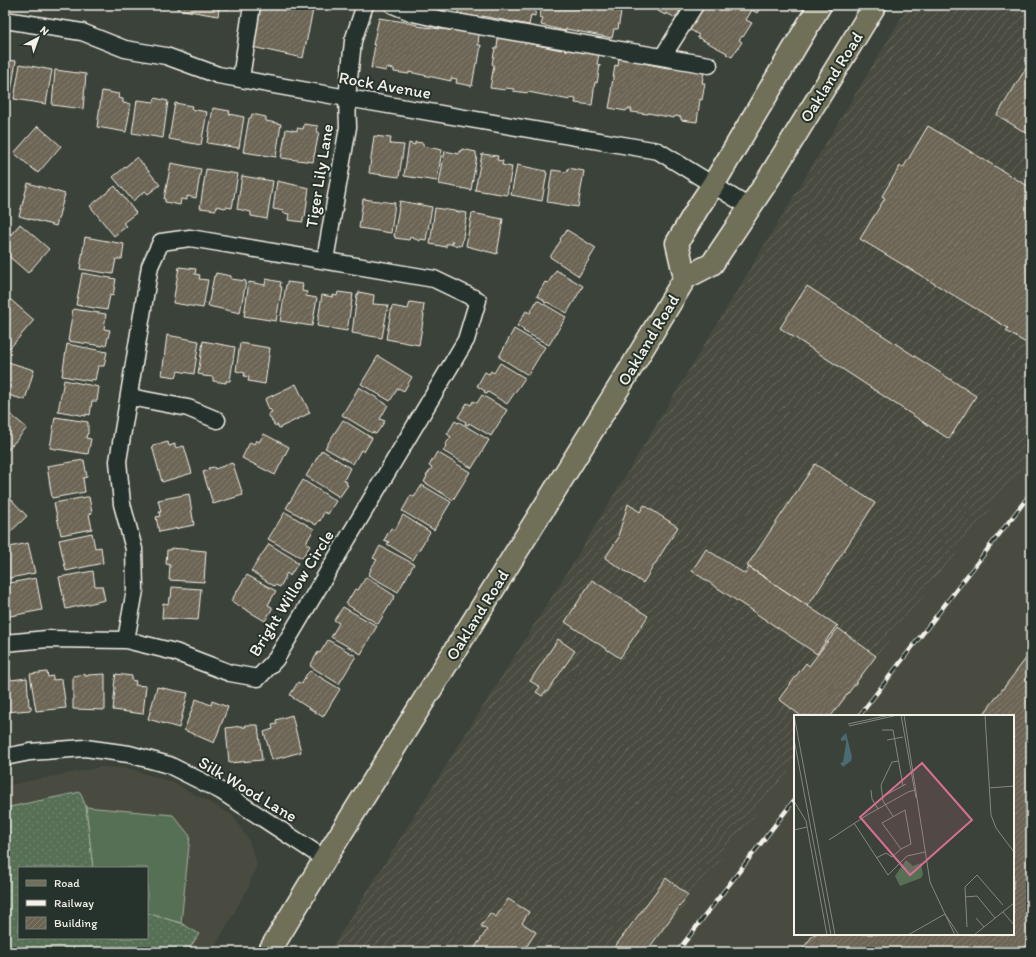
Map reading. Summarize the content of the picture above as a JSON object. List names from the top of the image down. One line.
{"streets":{"main road":["Oakland Road"],"street":["Rock Avenue","Tiger Lily Lane","Bright Willow Circle","Silk Wood Lane"]},"crossings":[["Oakland Road","Rock Avenue"],["Oakland Road","Silk Wood Lane"],["Rock Avenue","Tiger Lily Lane"],["Tiger Lily Lane","Bright Willow Circle"]],"legend":["Road","Railway","Building"],"north":"top right"}
